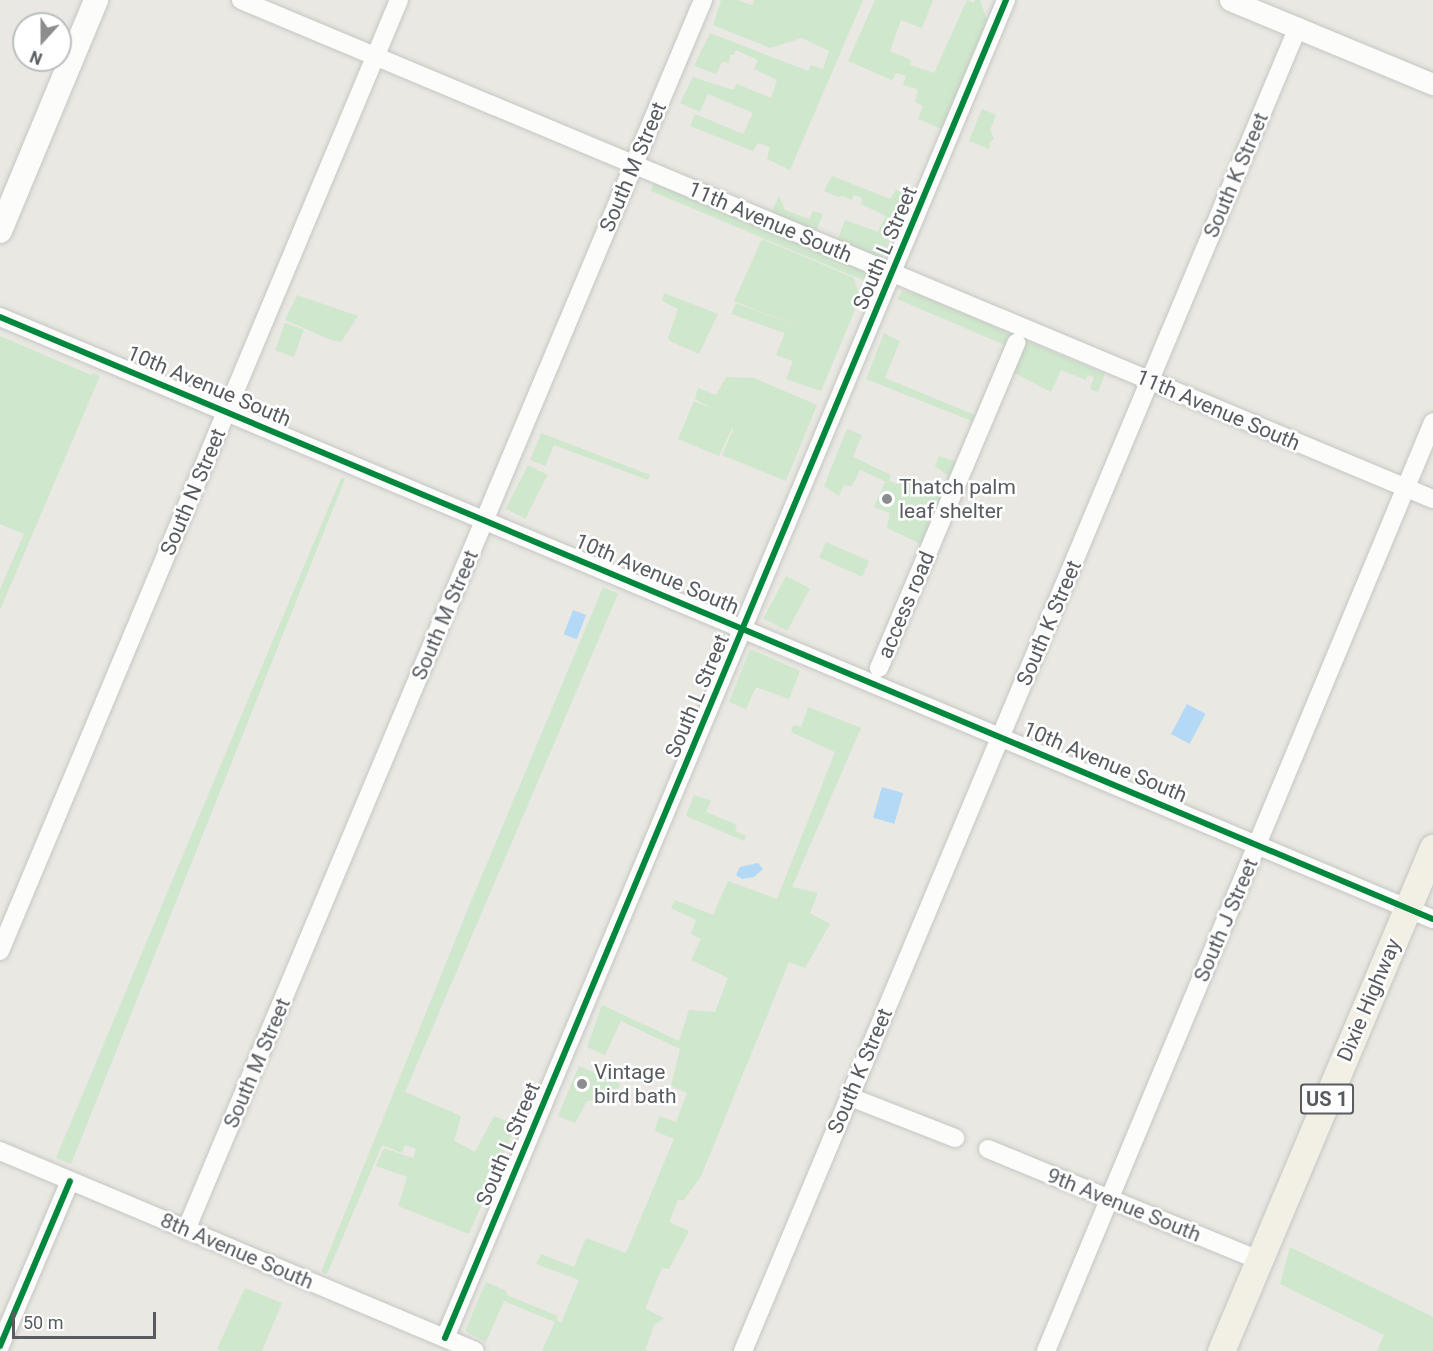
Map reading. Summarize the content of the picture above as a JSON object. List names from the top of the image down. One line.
{"streets":{"main road":["Dixie Highway","US 1"],"street":["South M Street","South K Street","11th Avenue South","South L Street","10th Avenue South","South N Street","access road","South J Street","9th Avenue South","8th Avenue South"]},"crossings":[["South M Street","11th Avenue South"],["South M Street","10th Avenue South"],["South M Street","8th Avenue South"],["South K Street","11th Avenue South"],["South K Street","10th Avenue South"],["11th Avenue South","South L Street"],["11th Avenue South","South N Street"],["11th Avenue South","South J Street"],["South L Street","10th Avenue South"],["South L Street","8th Avenue South"],["10th Avenue South","South N Street"],["10th Avenue South","South J Street"],["10th Avenue South","Dixie Highway"],["South J Street","9th Avenue South"],["Dixie Highway","9th Avenue South"]],"places":["Thatch palm leaf shelter","Vintage bird bath"],"scale_bar":"50 m","north":"bottom"}
